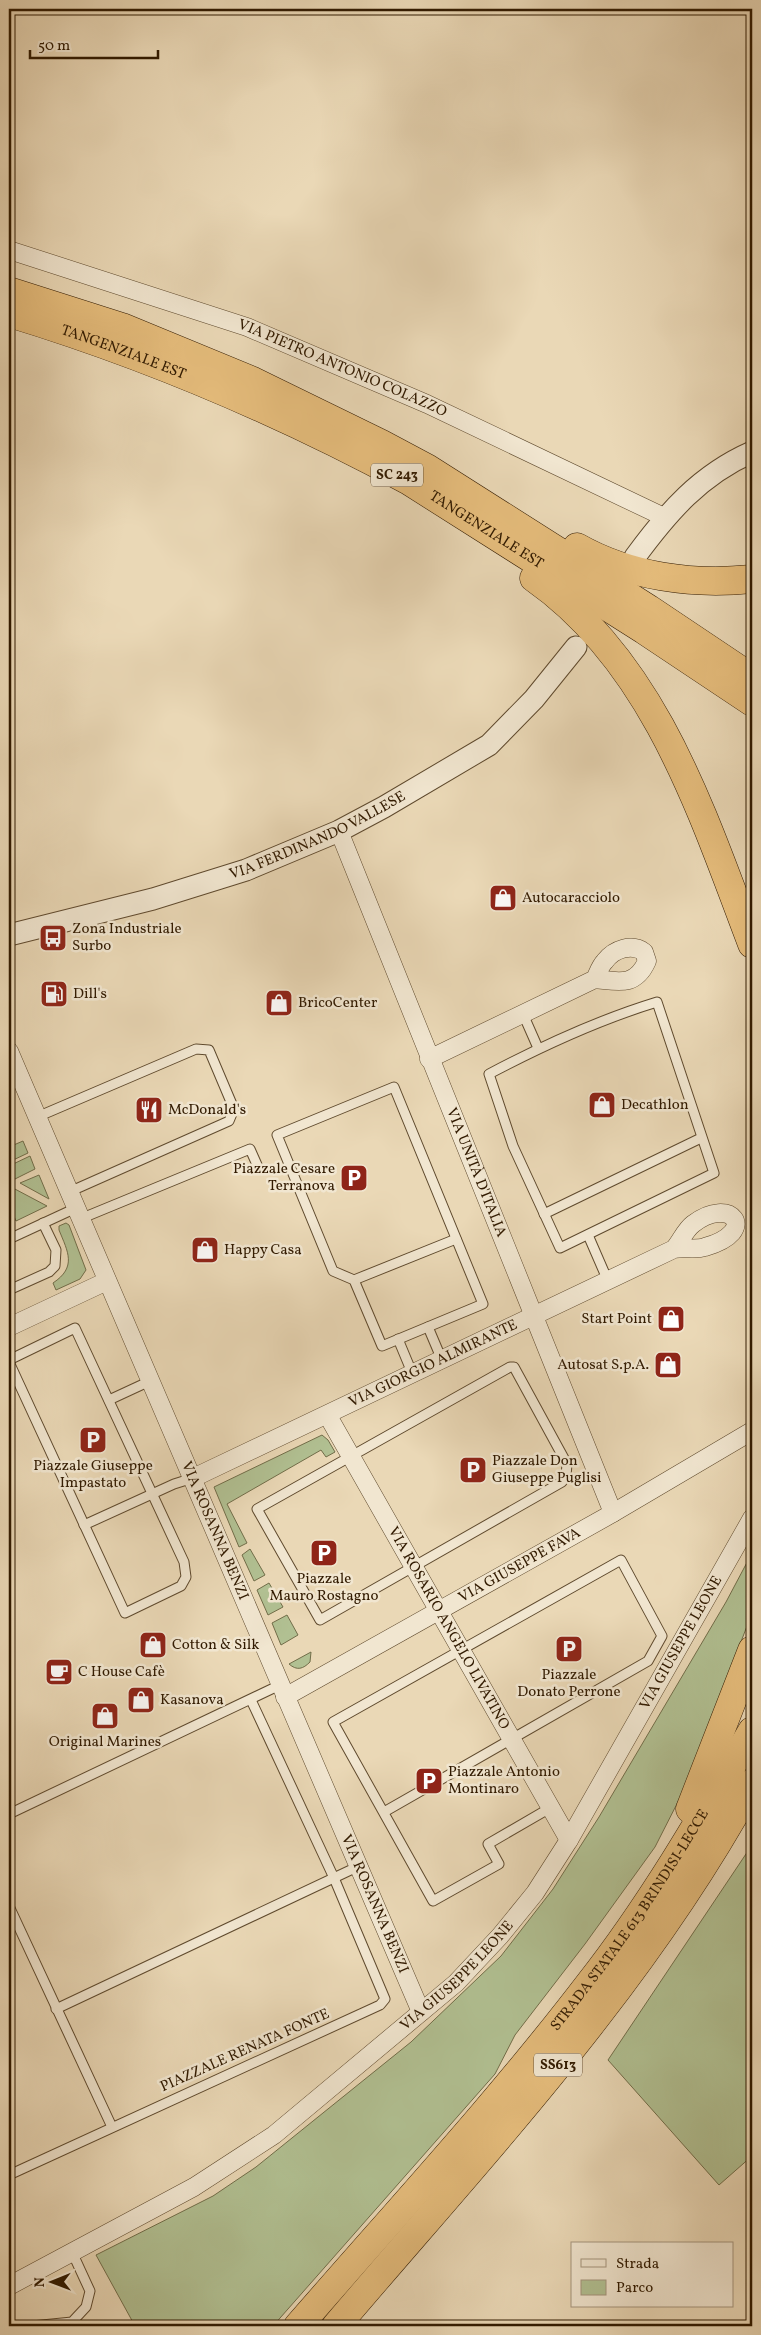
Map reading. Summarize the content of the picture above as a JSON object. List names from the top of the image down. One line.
{"streets":{"highway":["TANGENZIALE EST","SC 243","STRADA STATALE 613 BRINDISI-LECCE","SS613"],"street":["VIA PIETRO ANTONIO COLAZZO","VIA FERDINANDO VALLESE","VIA UNITÀ D'ITALIA","VIA GIORGIO ALMIRANTE","VIA ROSANNA BENZI","VIA GIUSEPPE FAVA","VIA ROSARIO ANGELO LIVATINO","VIA GIUSEPPE LEONE"],"lane":["PIAZZALE RENATA FONTE"]},"crossings":[["VIA FERDINANDO VALLESE","VIA UNITÀ D'ITALIA"],["VIA UNITÀ D'ITALIA","VIA GIORGIO ALMIRANTE"],["VIA UNITÀ D'ITALIA","VIA GIUSEPPE FAVA"],["VIA GIORGIO ALMIRANTE","VIA ROSANNA BENZI"],["VIA GIORGIO ALMIRANTE","VIA ROSARIO ANGELO LIVATINO"],["VIA ROSANNA BENZI","VIA GIUSEPPE FAVA"],["VIA ROSANNA BENZI","VIA GIUSEPPE LEONE"],["VIA GIUSEPPE FAVA","VIA ROSARIO ANGELO LIVATINO"],["VIA ROSARIO ANGELO LIVATINO","VIA GIUSEPPE LEONE"]],"places":{"shop":["Autocaracciolo","BricoCenter","Decathlon","Happy Casa","Start Point","Autosat S.p.A.","Cotton & Silk","Kasanova","Original Marines"],"bus stop":["Zona Industriale Surbo"],"fuel station":["Dill's"],"restaurant":["McDonald's"],"parking":["Piazzale Cesare Terranova","Piazzale Giuseppe Impastato","Piazzale Don Giuseppe Puglisi","Piazzale Mauro Rostagno","Piazzale Donato Perrone","Piazzale Antonio Montinaro"],"cafe":["C House Cafè"]},"legend":["Strada","Parco"],"scale_bar":"50 m","north":"left"}
